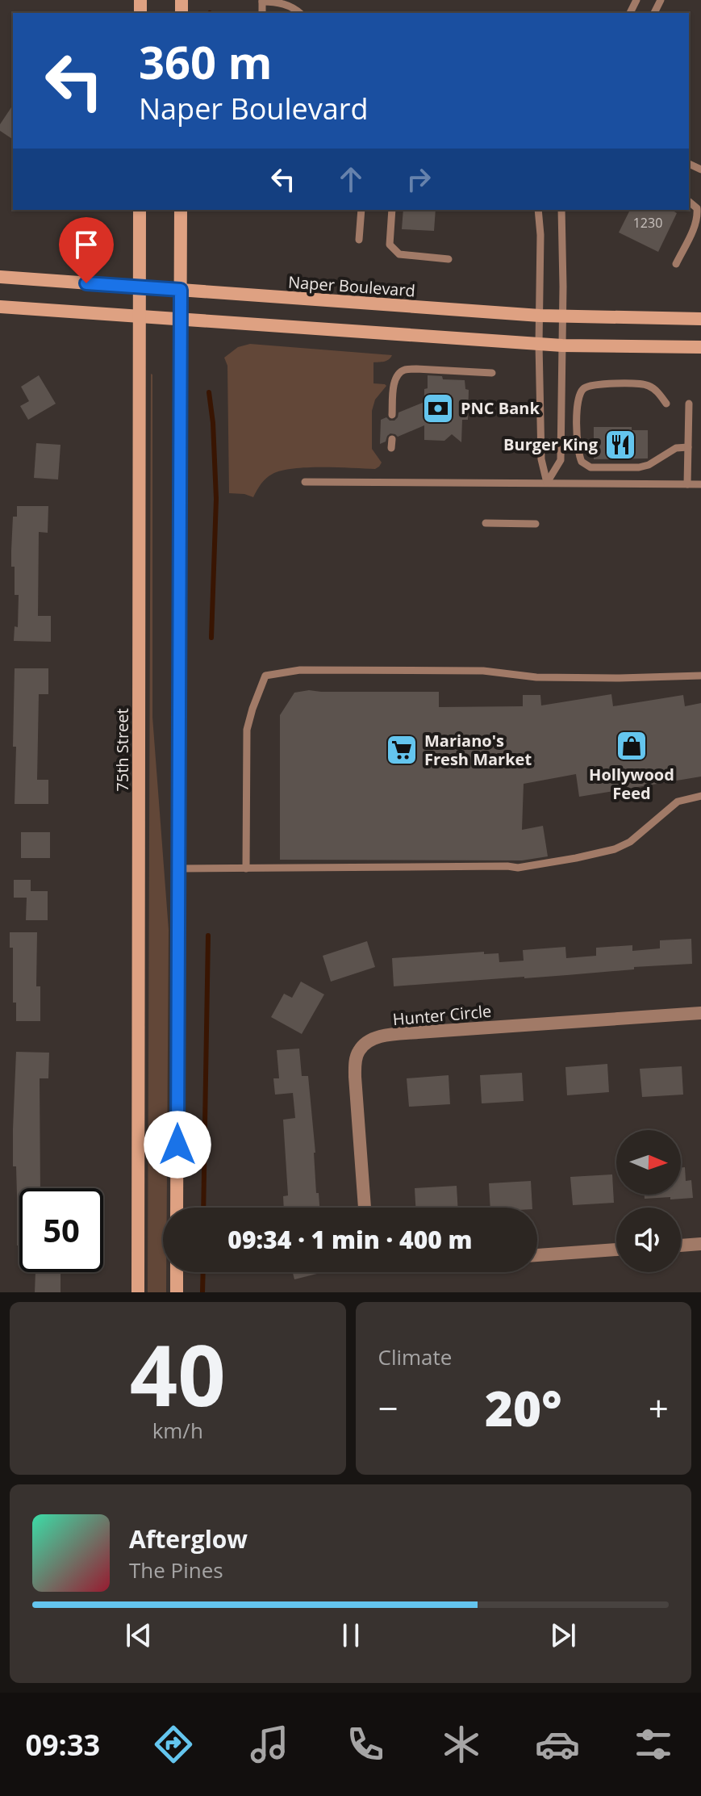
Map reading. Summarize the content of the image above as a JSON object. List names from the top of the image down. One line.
{"streets":{"main road":["Naper Boulevard","75th Street"],"street":["Hunter Circle"]},"crossings":[["Naper Boulevard","75th Street"]],"places":{"bank":["PNC Bank"],"restaurant":["Burger King"],"shop":["Hollywood Feed"],"supermarket":["Mariano's Fresh Market"]},"house_numbers":["1230"],"north":"right","page":{"turn":["360 m","Naper Boulevard"],"limit":"50","trip":"09:34 · 1 min · 400 m","tile":[["40","km/h"],"Climate"],"heat":["−","20°","+"],"song":["Afterglow","The Pines"],"tabs":"09:33"}}
